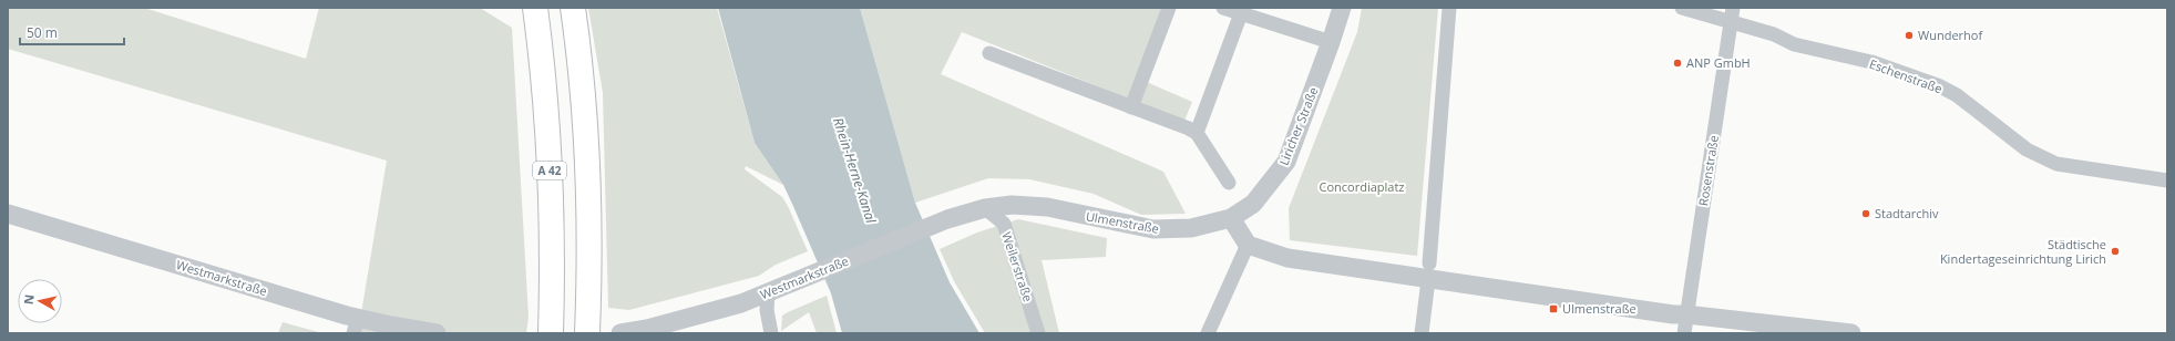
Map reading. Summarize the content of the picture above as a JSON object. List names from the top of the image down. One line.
{"streets":{"highway":["A 42"],"street":["Eschenstraße","Liricher Straße","Rosenstraße","Ulmenstraße","Weilerstraße","Westmarkstraße"]},"crossings":[["Eschenstraße","Rosenstraße"],["Liricher Straße","Ulmenstraße"],["Ulmenstraße","Weilerstraße"],["Ulmenstraße","Westmarkstraße"],["Weilerstraße","Westmarkstraße"]],"water":["Rhein-Herne-Kanal"],"parks":["Concordiaplatz"],"places":{"other":["Wunderhof","ANP GmbH","Stadtarchiv","Städtische Kindertageseinrichtung Lirich"],"transit":["Ulmenstraße"]},"scale_bar":"50 m","north":"left"}
